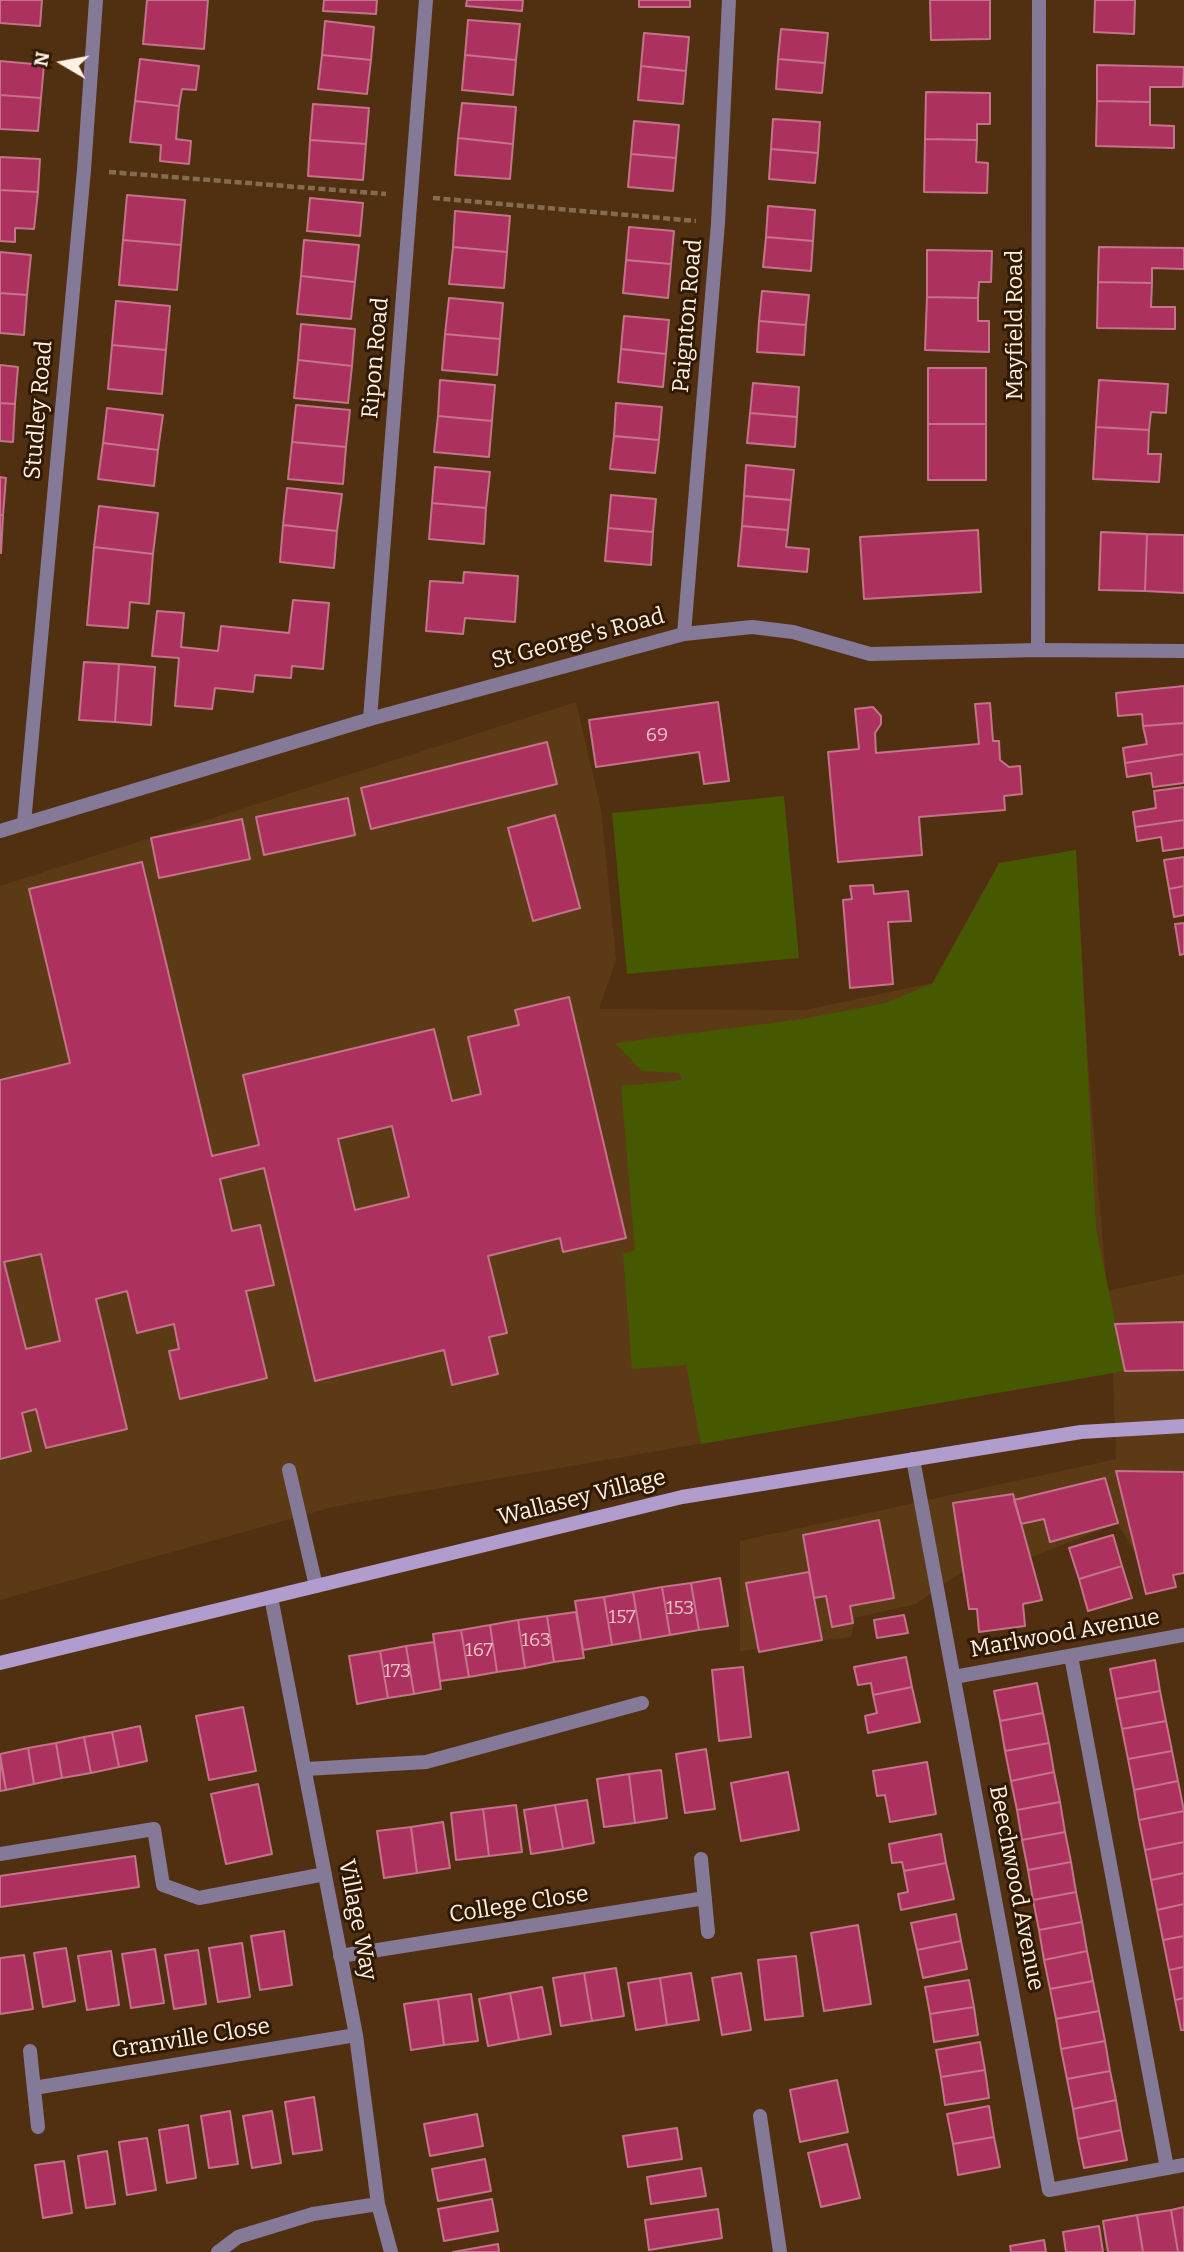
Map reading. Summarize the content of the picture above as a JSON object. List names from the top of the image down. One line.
{"streets":{"main road":["Wallasey Village"],"street":["Paignton Road","Mayfield Road","Ripon Road","Studley Road","St George's Road","Marlwood Avenue","Beechwood Avenue","College Close","Village Way","Granville Close"]},"crossings":[["Paignton Road","St George's Road"],["Mayfield Road","St George's Road"],["Ripon Road","St George's Road"],["Studley Road","St George's Road"],["Wallasey Village","Beechwood Avenue"],["Wallasey Village","Village Way"],["Marlwood Avenue","Beechwood Avenue"],["College Close","Village Way"],["Village Way","Granville Close"]],"house_numbers":["69","153","157","163","167","173"],"north":"left"}
